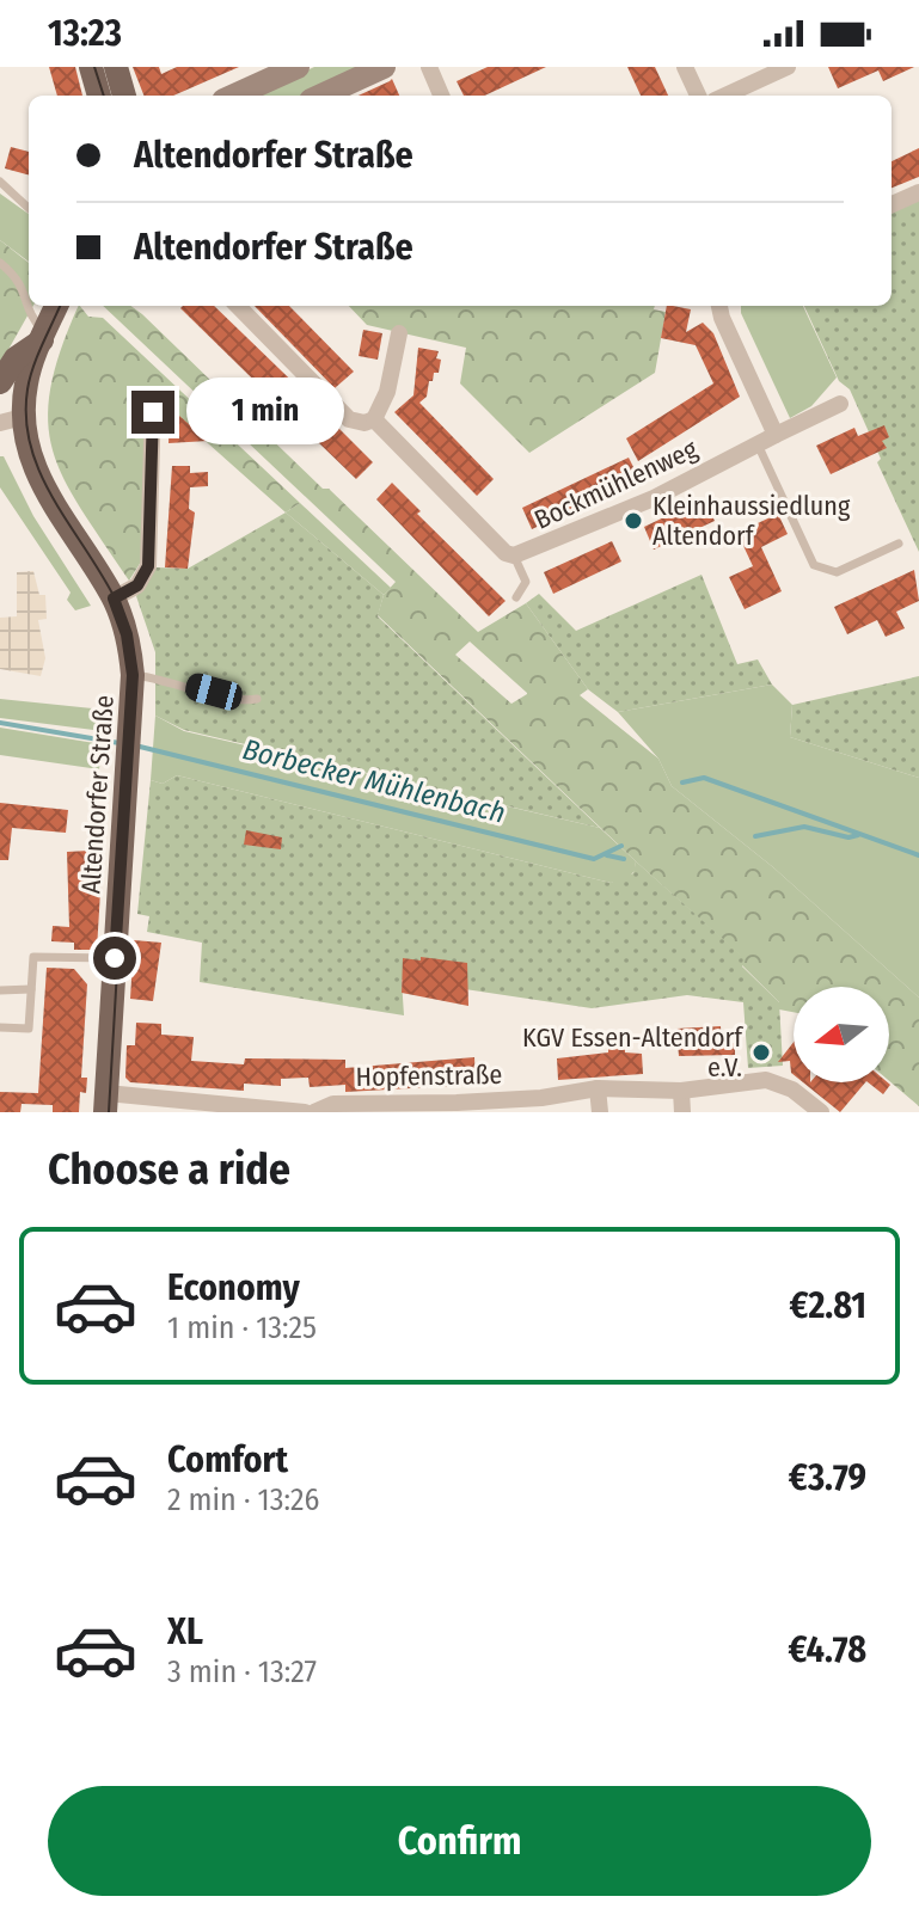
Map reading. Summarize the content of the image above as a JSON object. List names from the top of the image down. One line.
{"streets":{"main road":["Altendorfer Straße"],"street":["Bockmühlenweg","Hopfenstraße"]},"water":["Borbecker Mühlenbach"],"places":["Kleinhaussiedlung Altendorf","KGV Essen-Altendorf e.V."],"north":"left","page":{"status":"13:23","banner":["Altendorfer Straße","Altendorfer Straße"],"bubble":"1 min","heading":"Choose a ride","list":[{"name":"Economy","note":"1 min · 13:25","value":"€2.81"},{"name":"Comfort","note":"2 min · 13:26","value":"€3.79"},{"name":"XL","note":"3 min · 13:27","value":"€4.78"}],"buttons":"Confirm"}}
